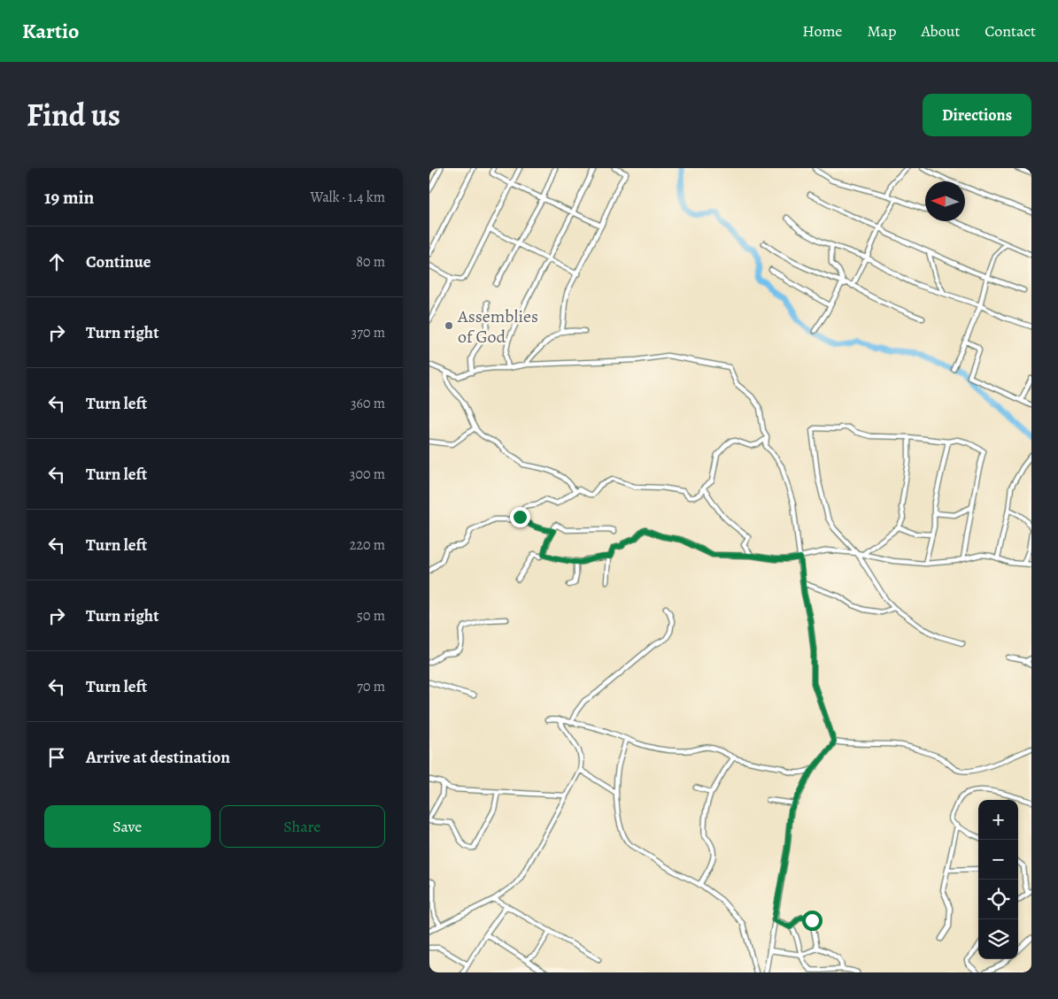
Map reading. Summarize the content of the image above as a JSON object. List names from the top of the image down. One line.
{"places":["Assemblies of God"],"north":"left","page":{"header":"Kartio","nav":["Home","Map","About","Contact"],"title":"Find us","buttons":["Directions",["Save","Share"]],"heading":["19 min","Walk · 1.4 km"],"list":[["Continue","80 m"],["Turn right","370 m"],["Turn left","360 m"],["Turn left","300 m"],["Turn left","220 m"],["Turn right","50 m"],["Turn left","70 m"],"Arrive at destination"],"map_buttons":["+","−"]}}
